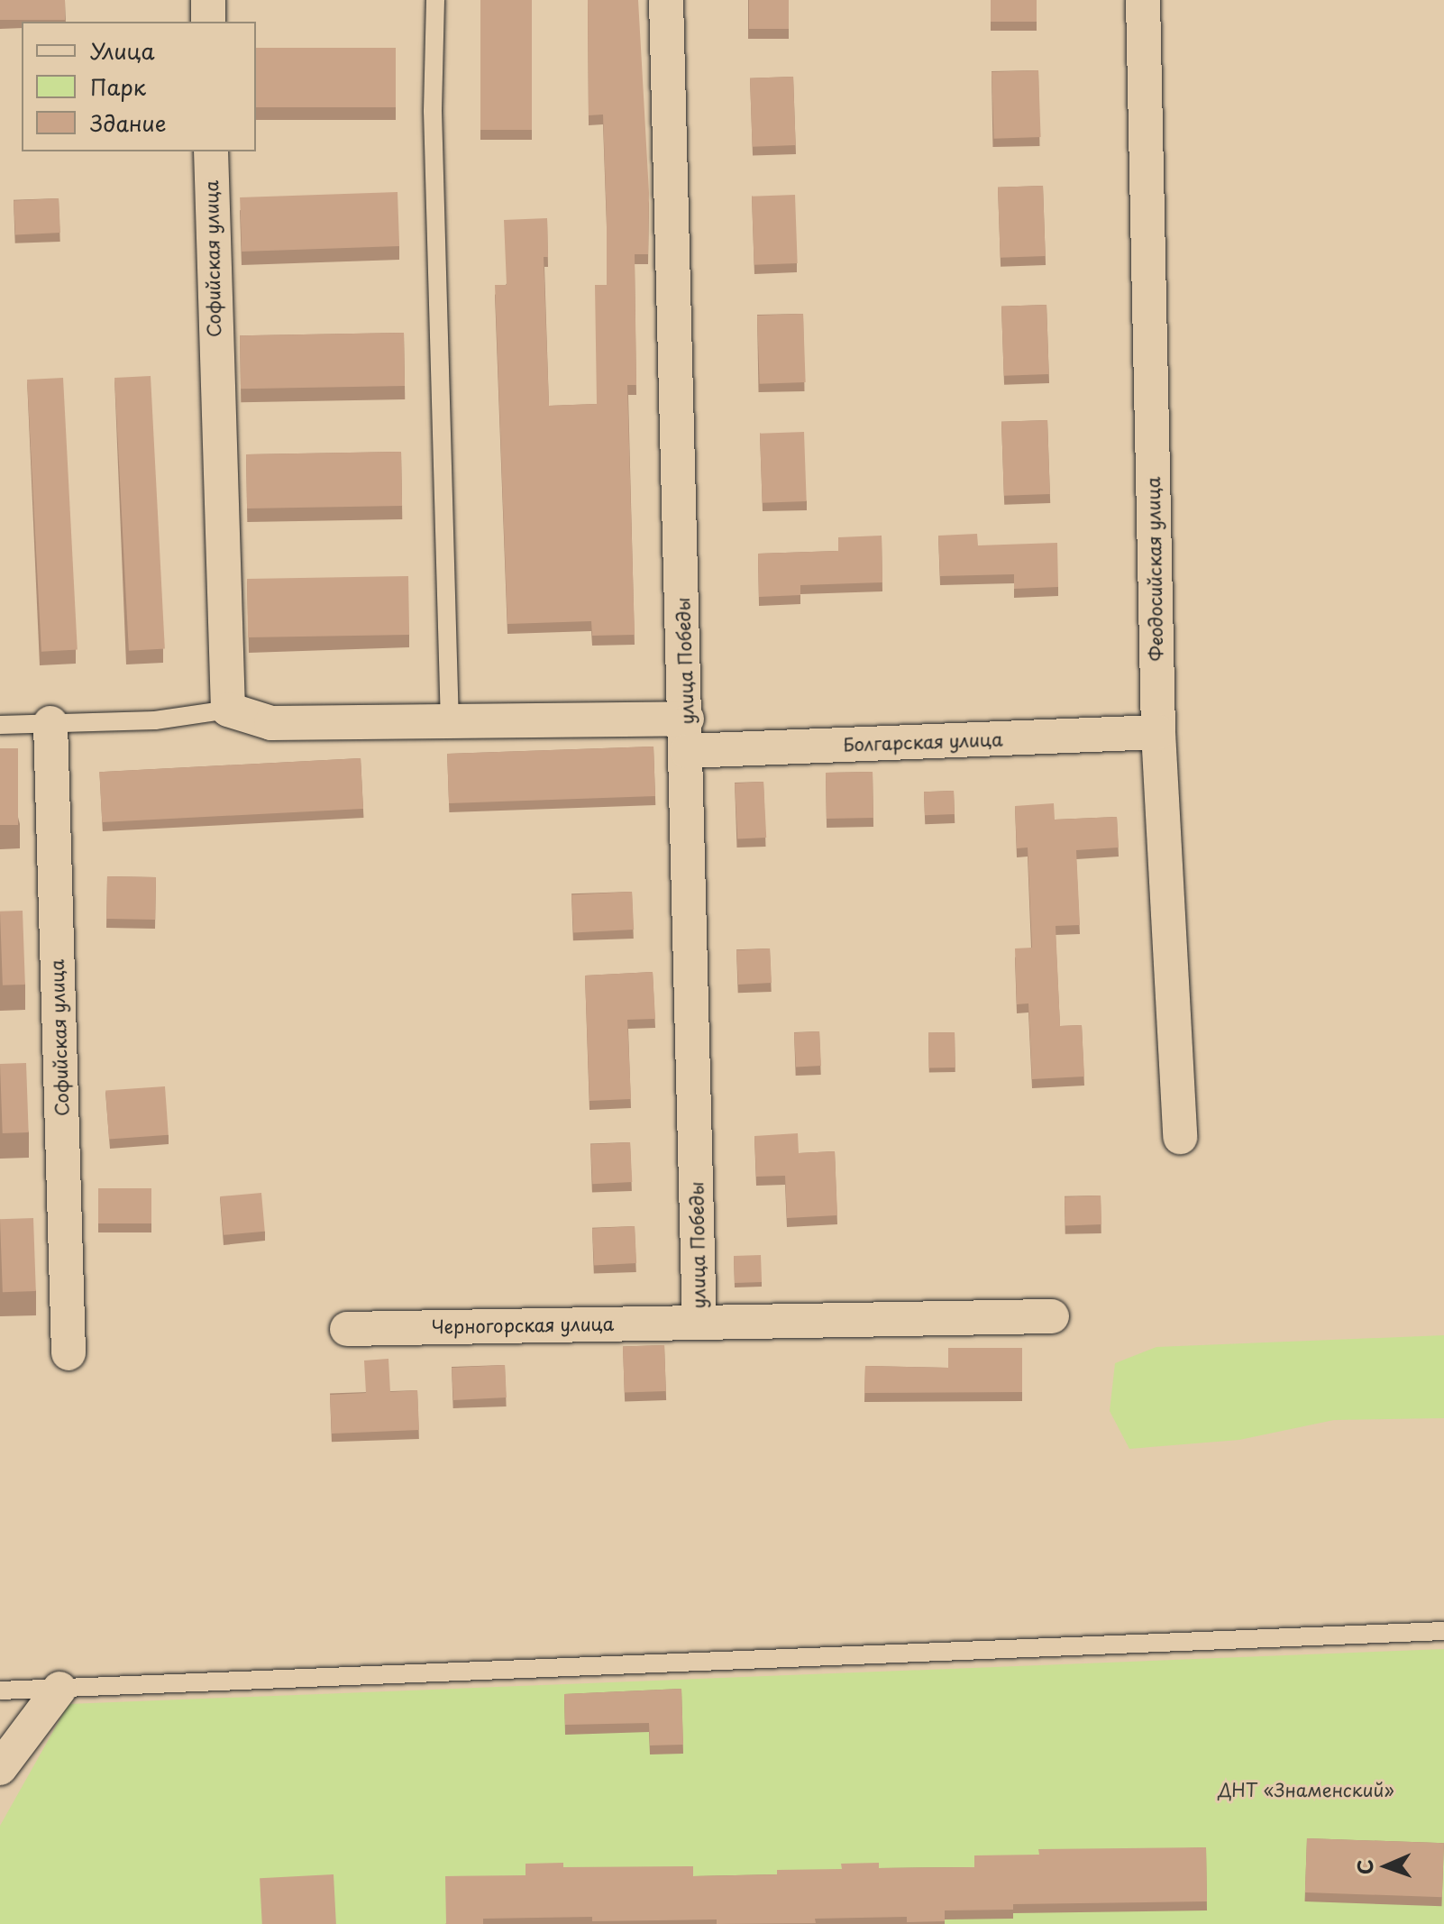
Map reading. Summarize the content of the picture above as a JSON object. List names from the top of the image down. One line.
{"streets":{"street":["Софийская улица","Феодосийская улица","улица Победы","Болгарская улица","Черногорская улица"]},"crossings":[["Софийская улица","Болгарская улица"],["Феодосийская улица","Болгарская улица"],["улица Победы","Болгарская улица"],["улица Победы","Черногорская улица"]],"parks":["ДНТ «Знаменский»"],"legend":["Улица","Парк","Здание"],"north":"left"}
